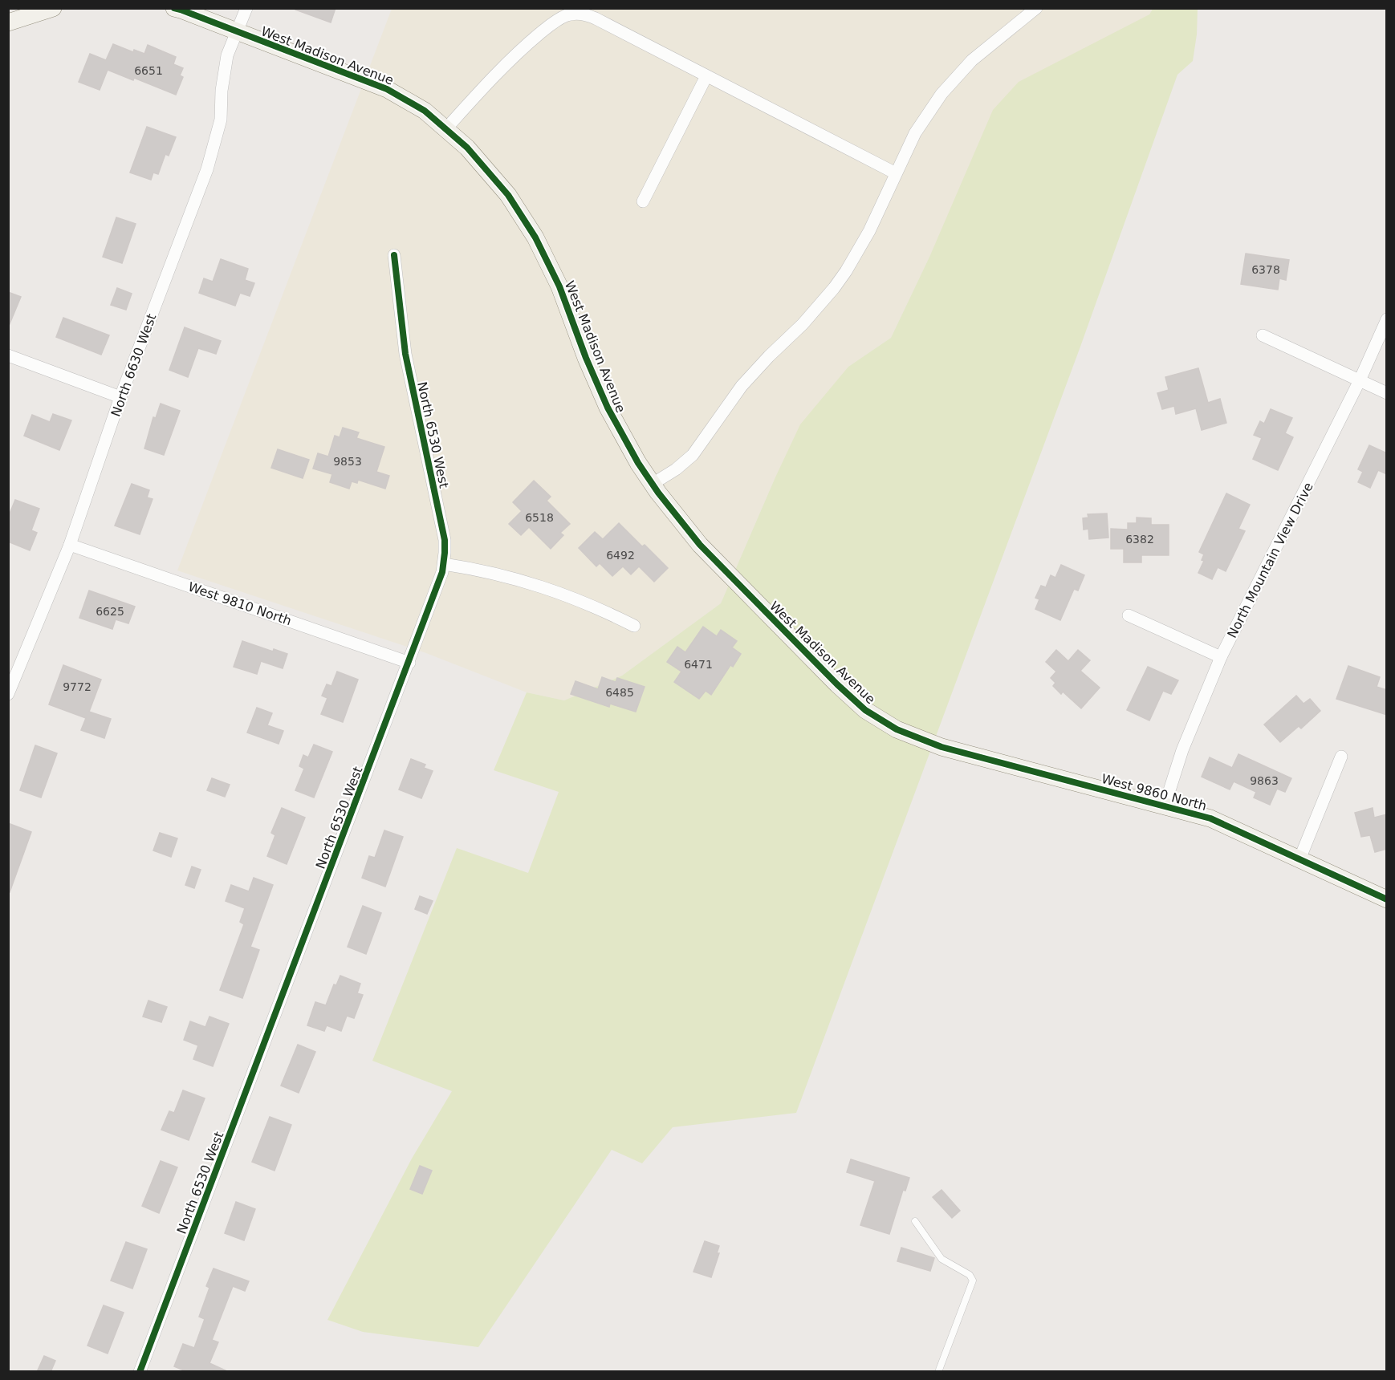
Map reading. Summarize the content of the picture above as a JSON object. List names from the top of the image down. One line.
{"streets":{"street":["West Madison Avenue","North 6630 West","North 6530 West","North Mountain View Drive","West 9810 North","West 9860 North"]},"crossings":[["West Madison Avenue","North 6630 West"],["West Madison Avenue","West 9860 North"],["North 6630 West","West 9810 North"],["North 6530 West","West 9810 North"],["North Mountain View Drive","West 9860 North"]],"house_numbers":["6651","6378","9853","6518","6382","6492","6625","6471","9772","6485","9863"]}
